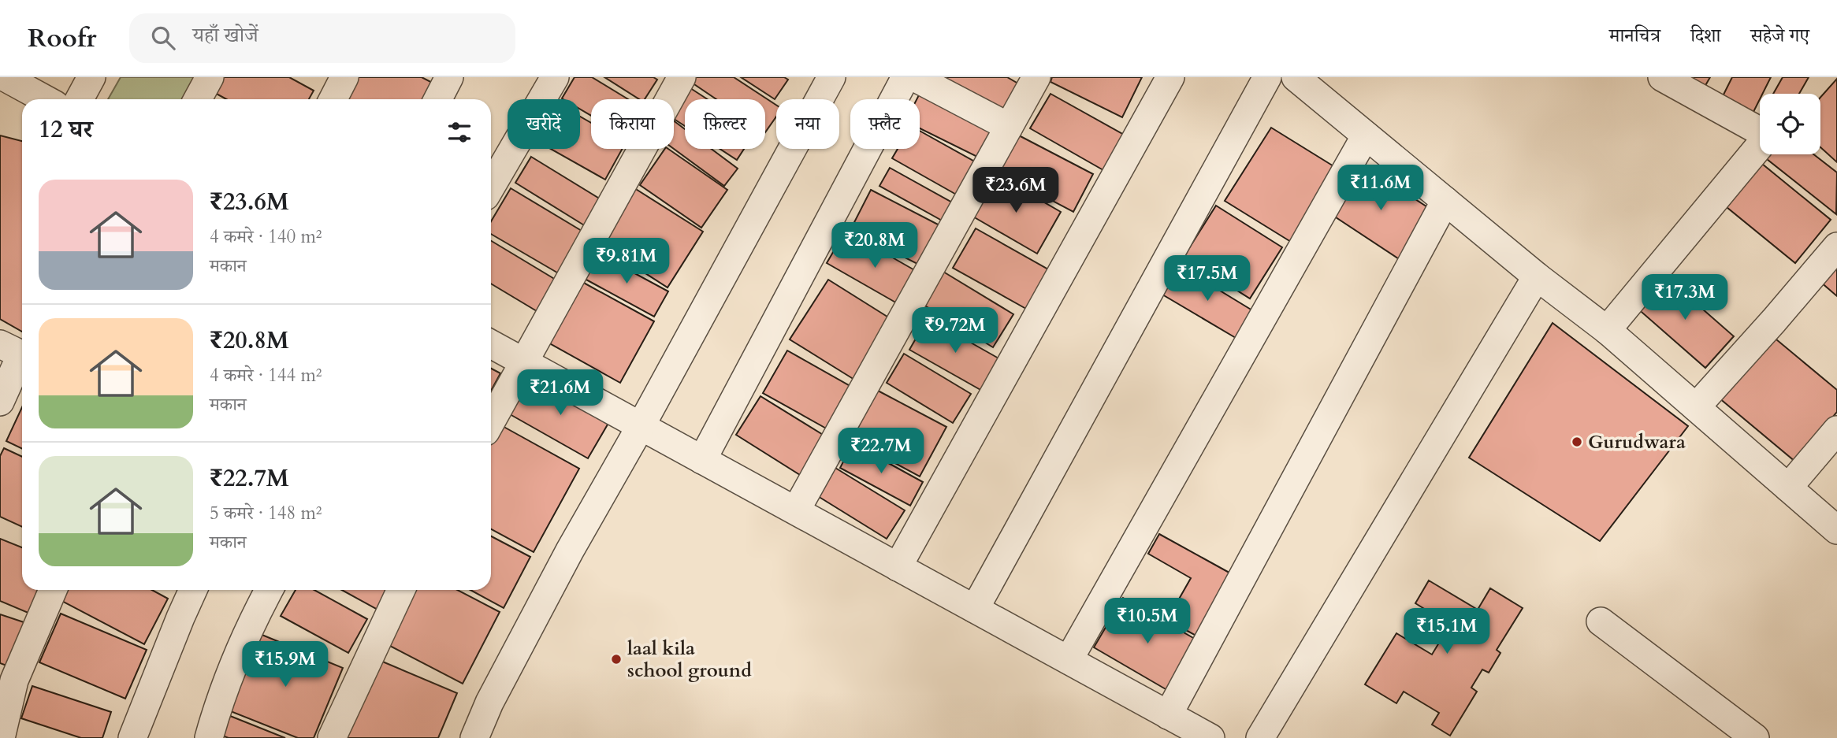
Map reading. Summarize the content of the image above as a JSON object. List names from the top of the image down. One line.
{"places":["Gurudwara","laal kila school ground"],"page":{"header":"Roofr","search":"यहाँ खोजें","nav":["मानचित्र","दिशा","सहेजे गए"],"chip":["खरीदें","किराया","फ़िल्टर","नया","फ़्लैट"],"heading":"12 घर","price":["₹11.6M","₹23.6M","₹20.8M","₹9.81M","₹17.5M","₹17.3M","₹9.72M","₹21.6M","₹22.7M","₹10.5M","₹15.1M","₹15.9M"],"list":[{"name":"₹23.6M","note":"4 कमरे · 140 m² · मकान"},{"name":"₹20.8M","note":"4 कमरे · 144 m² · मकान"},{"name":"₹22.7M","note":"5 कमरे · 148 m² · मकान"}]}}
